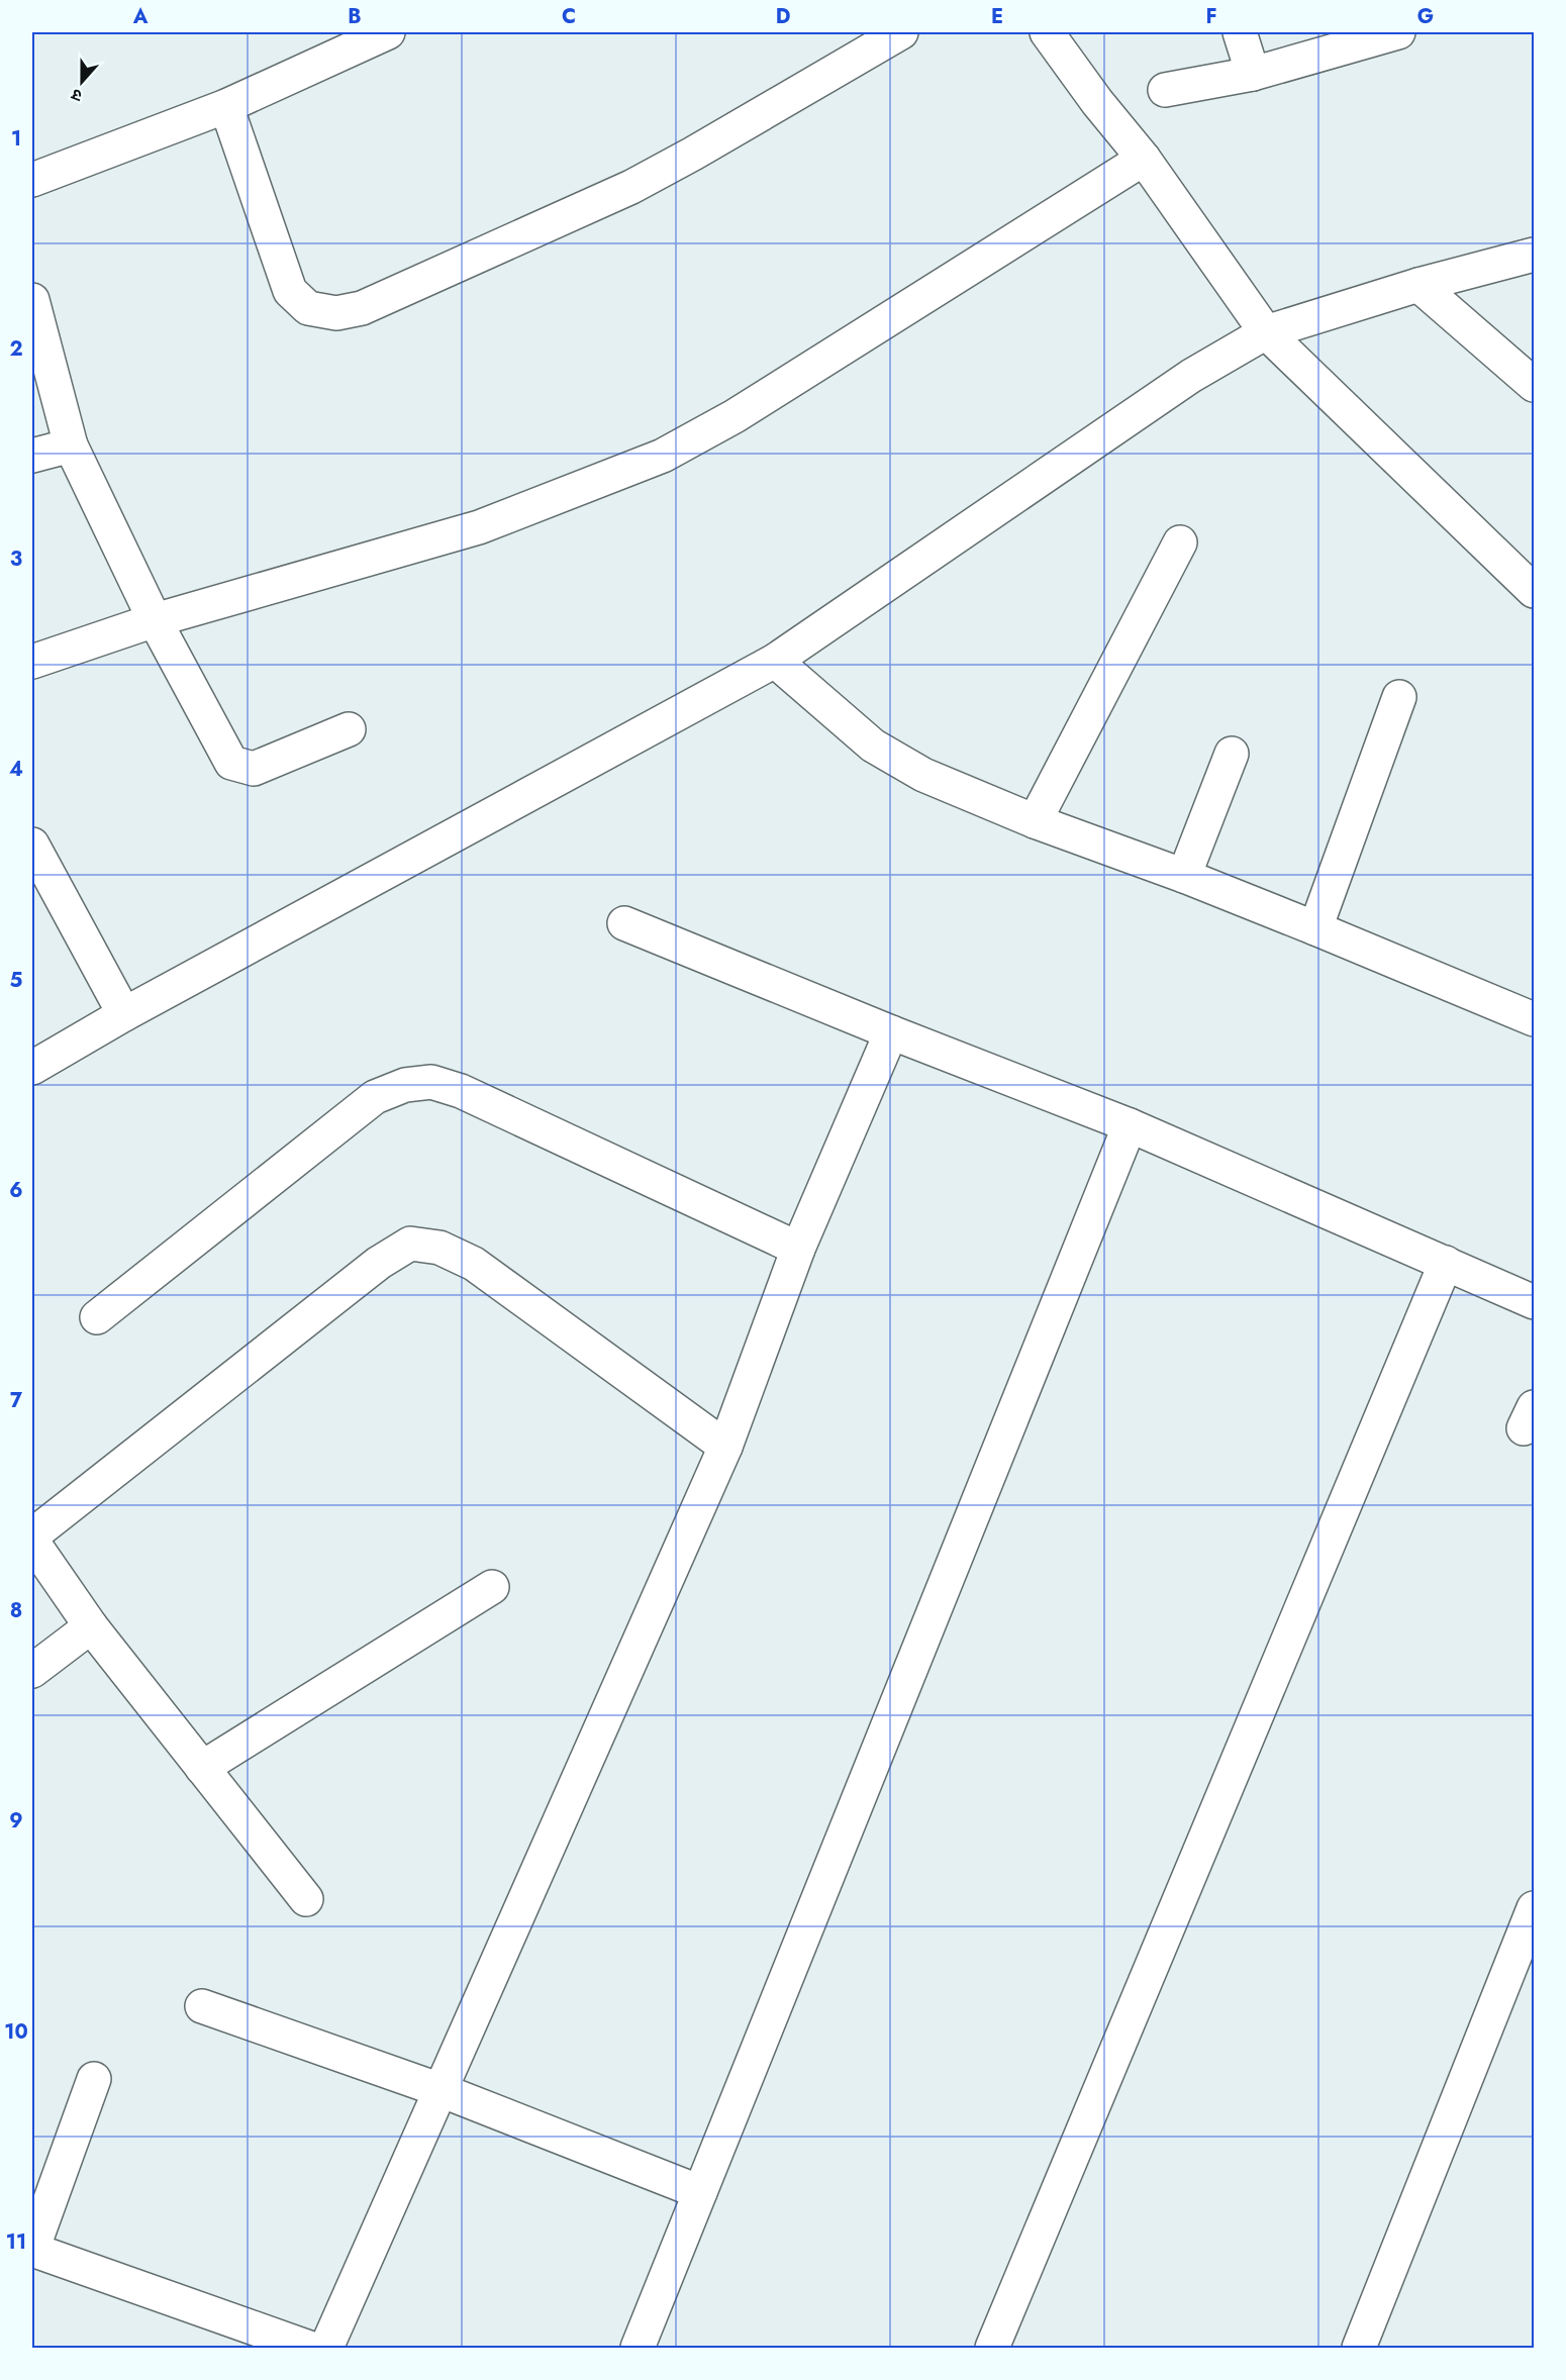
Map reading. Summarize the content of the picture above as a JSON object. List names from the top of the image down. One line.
{"north":"bottom","grid":{"columns":["A","B","C","D","E","F","G"],"rows":["1","2","3","4","5","6","7","8","9","10","11"]}}
